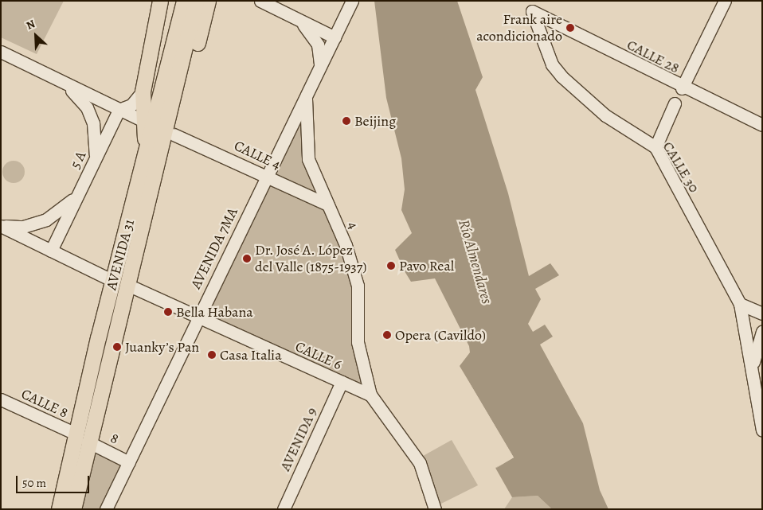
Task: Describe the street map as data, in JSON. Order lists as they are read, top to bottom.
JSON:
{
  "streets": {
    "main road": ["AVENIDA 31"],
    "street": [
      "CALLE 28",
      "CALLE 4",
      "5 A",
      "CALLE 30",
      "4",
      "AVENIDA 7MA",
      "CALLE 6",
      "CALLE 8",
      "8",
      "AVENIDA 9"
    ]
  },
  "crossings": [
    ["CALLE 28", "CALLE 30"],
    ["CALLE 4", "4"],
    ["CALLE 4", "AVENIDA 7MA"],
    ["4", "AVENIDA 7MA"],
    ["4", "CALLE 6"],
    ["AVENIDA 7MA", "CALLE 6"],
    ["AVENIDA 7MA", "8"],
    ["AVENIDA 31", "CALLE 8"],
    ["AVENIDA 31", "8"],
    ["CALLE 6", "AVENIDA 9"],
    ["CALLE 8", "8"]
  ],
  "water": ["Río Almendares"],
  "places": [
    "Frank aire acondicionado",
    "Beijing",
    "Dr. José A. López del Valle (1875-1937)",
    "Pavo Real",
    "Bella Habana",
    "Opera (Cavildo)",
    "Juanky’s Pan",
    "Casa Italia"
  ],
  "scale_bar": "50 m",
  "north": "top left"
}
